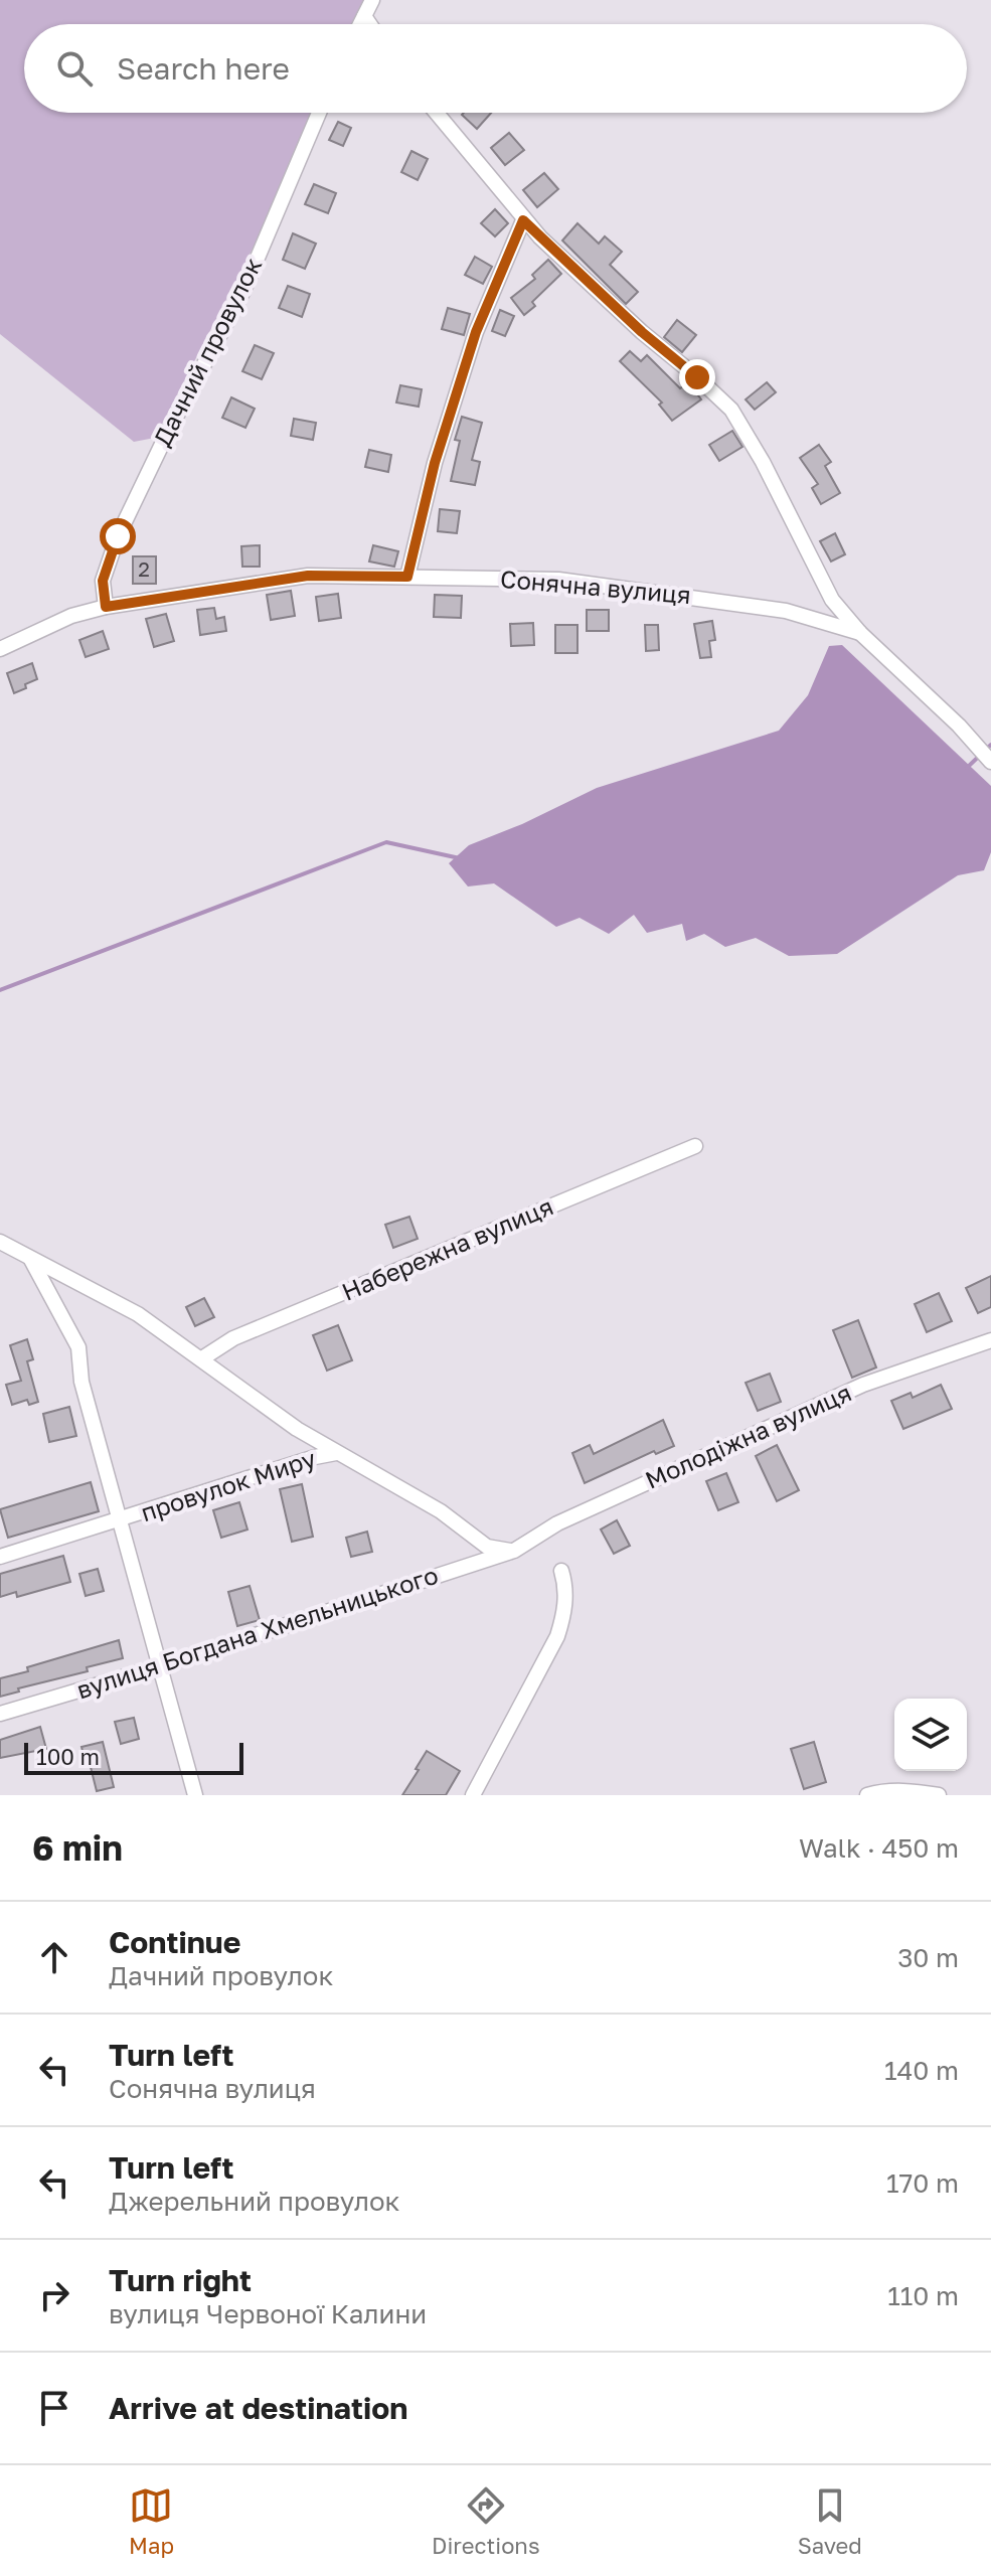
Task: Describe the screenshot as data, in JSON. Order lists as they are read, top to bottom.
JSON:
{
  "streets": {
    "street": [
      "Дачний провулок",
      "Сонячна вулиця",
      "Набережна вулиця",
      "Молодіжна вулиця",
      "провулок Миру",
      "вулиця Богдана Хмельницького"
    ]
  },
  "crossings": [
    ["Дачний провулок", "Сонячна вулиця"],
    ["Молодіжна вулиця", "вулиця Богдана Хмельницького"]
  ],
  "house_numbers": ["2"],
  "scale_bar": "100 m",
  "page": {
    "search": "Search here",
    "scale": "100 m",
    "heading": ["6 min", "Walk · 450 m"],
    "list": [
      ["Continue", "Дачний провулок", "30 m"],
      ["Turn left", "Сонячна вулиця", "140 m"],
      ["Turn left", "Джерельний провулок", "170 m"],
      ["Turn right", "вулиця Червоної Калини", "110 m"],
      "Arrive at destination"
    ],
    "nav": ["Map", "Directions", "Saved"]
  }
}
